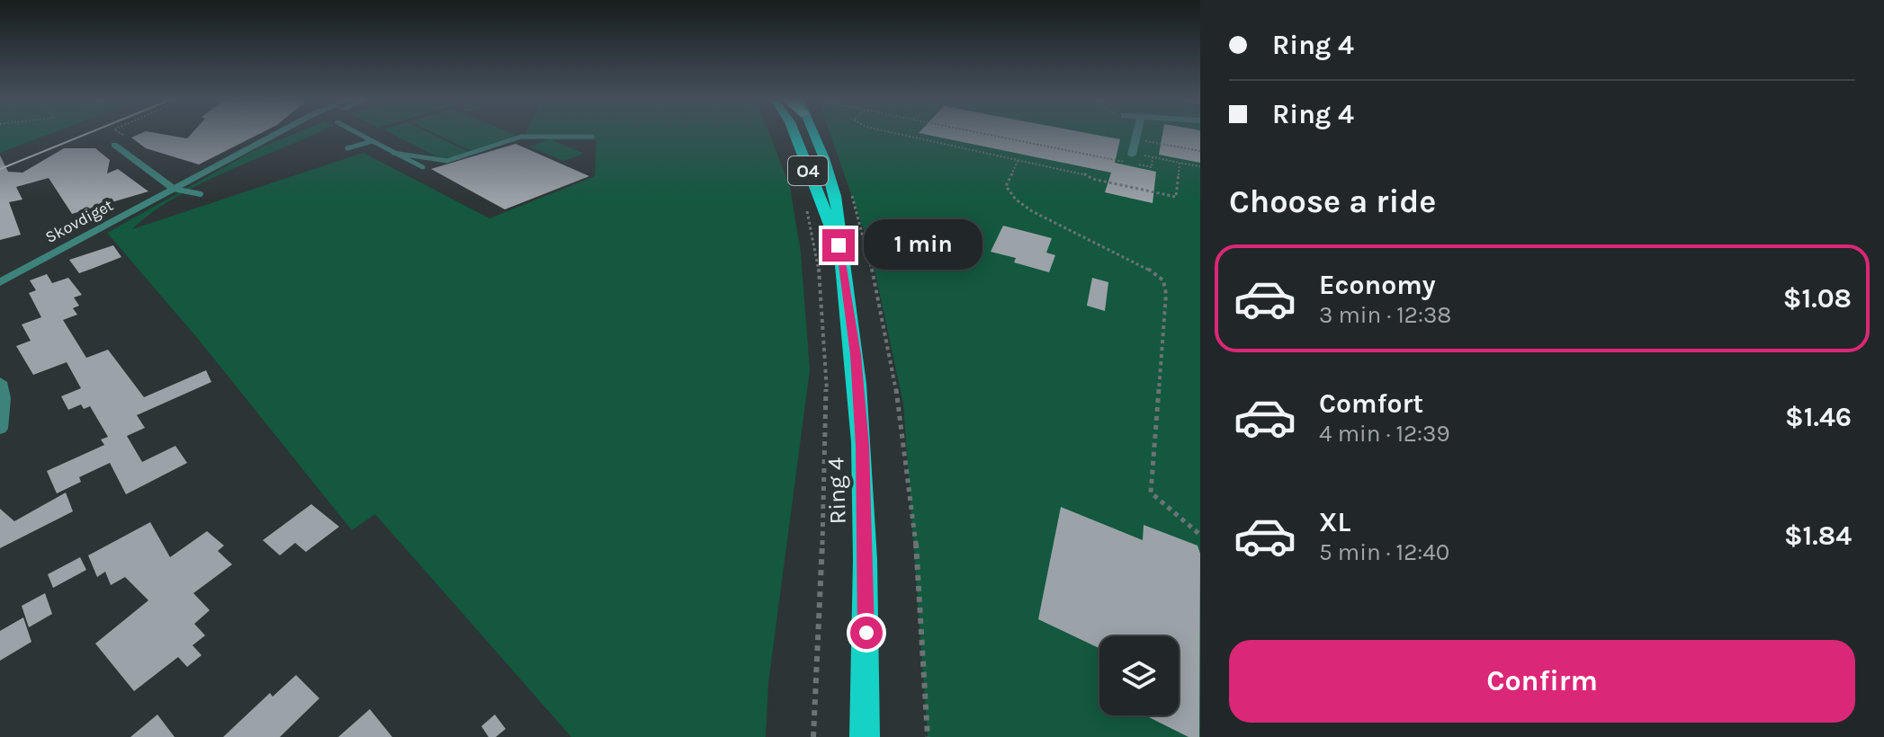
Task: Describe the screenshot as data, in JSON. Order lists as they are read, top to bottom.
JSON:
{
  "streets": {
    "main road": ["O4", "Ring 4"],
    "street": ["Skovdiget"]
  },
  "page": {
    "banner": ["Ring 4", "Ring 4"],
    "heading": "Choose a ride",
    "bubble": "1 min",
    "list": [
      {
        "name": "Economy",
        "note": "3 min · 12:38",
        "value": "$1.08"
      },
      {
        "name": "Comfort",
        "note": "4 min · 12:39",
        "value": "$1.46"
      },
      {
        "name": "XL",
        "note": "5 min · 12:40",
        "value": "$1.84"
      }
    ],
    "buttons": "Confirm"
  }
}
